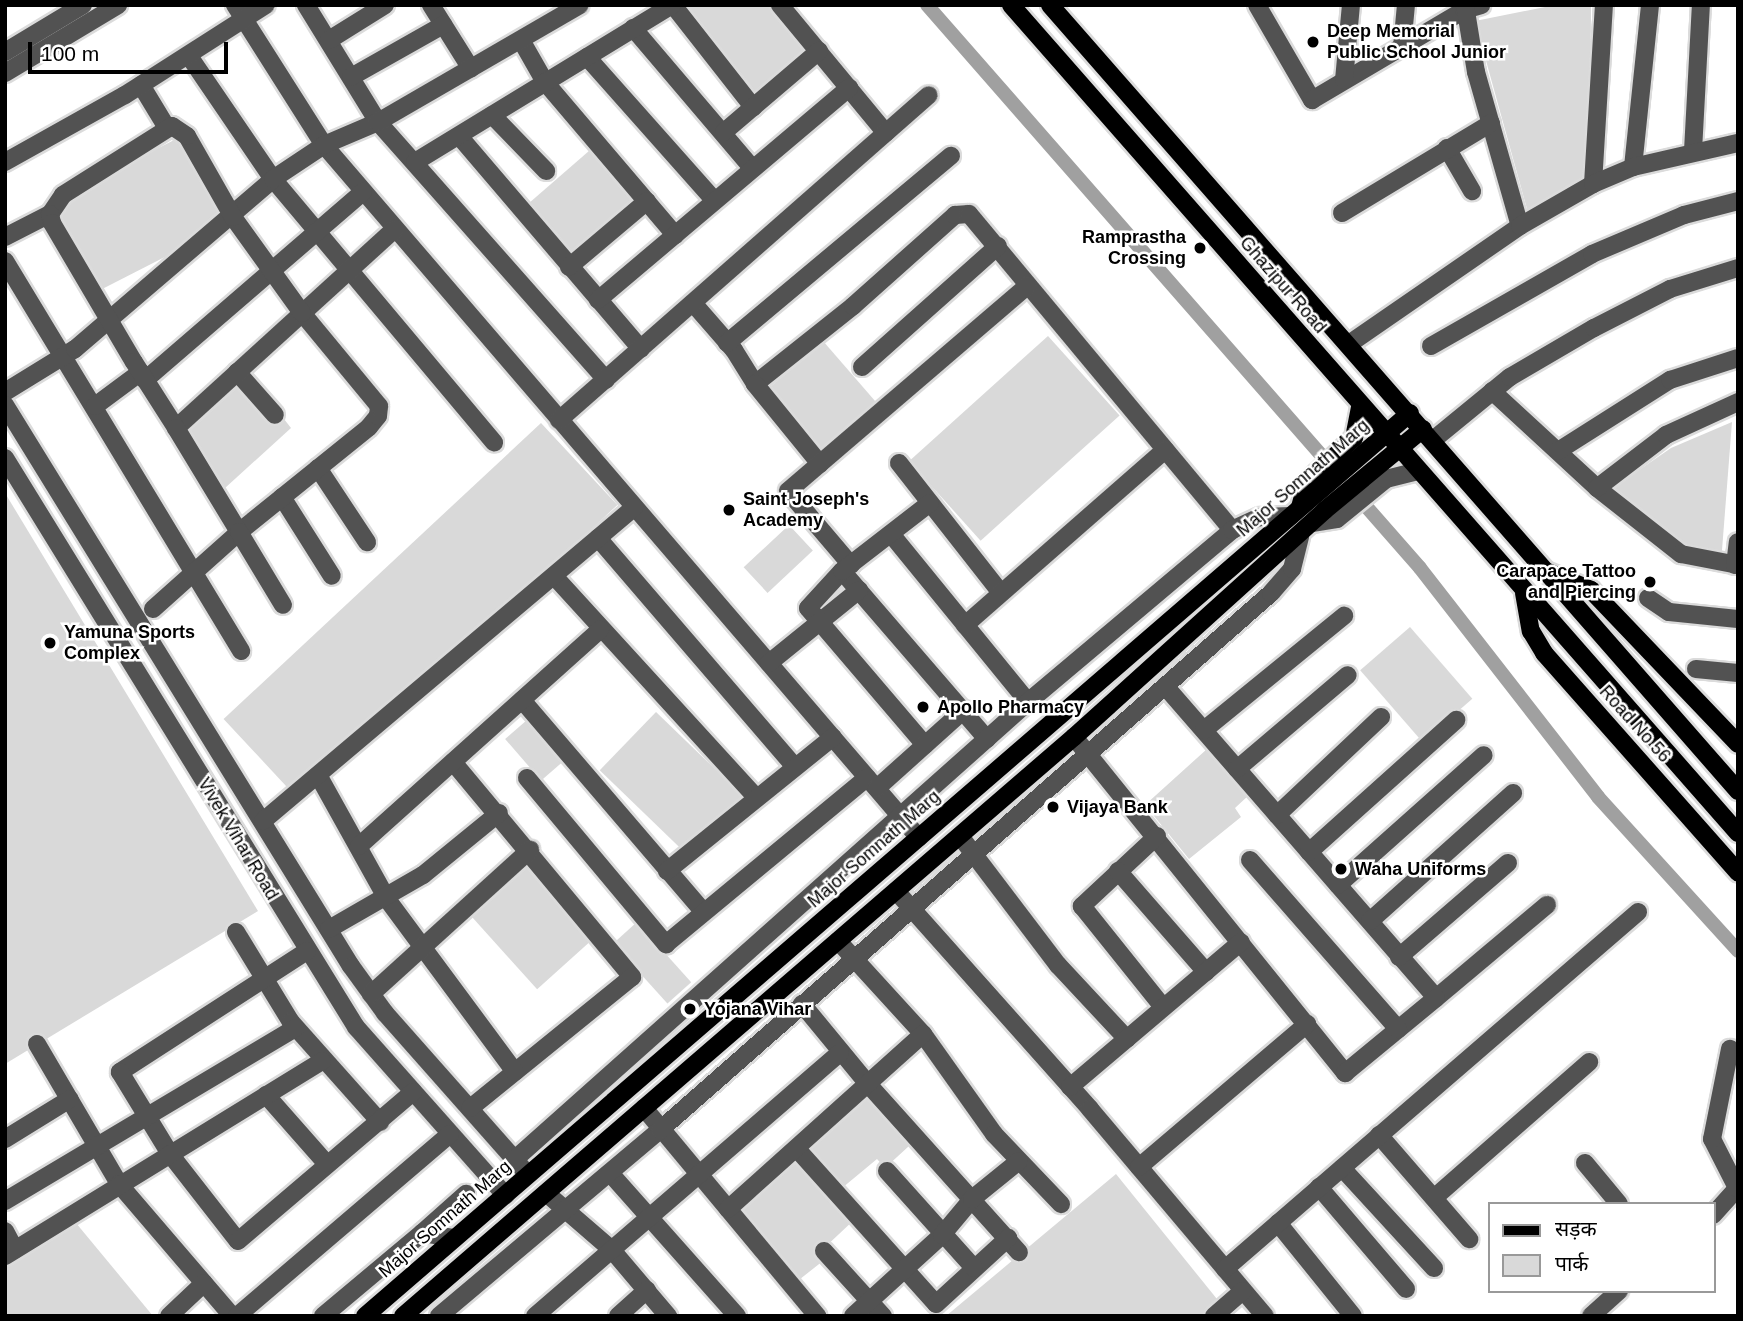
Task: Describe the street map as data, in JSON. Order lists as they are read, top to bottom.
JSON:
{
  "streets": {
    "main road": ["Ghazipur Road", "Major Somnath Marg", "Road No 56"],
    "street": ["Vivek Vihar Road"]
  },
  "crossings": [
    ["Ghazipur Road", "Major Somnath Marg"],
    ["Ghazipur Road", "Road No 56"],
    ["Major Somnath Marg", "Vivek Vihar Road"]
  ],
  "places": [
    "Deep Memorial Public School Junior",
    "Ramprastha Crossing",
    "Saint Joseph's Academy",
    "Carapace Tattoo and Piercing",
    "Yamuna Sports Complex",
    "Apollo Pharmacy",
    "Vijaya Bank",
    "Waha Uniforms",
    "Yojana Vihar"
  ],
  "legend": ["सड़क", "पार्क"],
  "scale_bar": "100 m"
}
